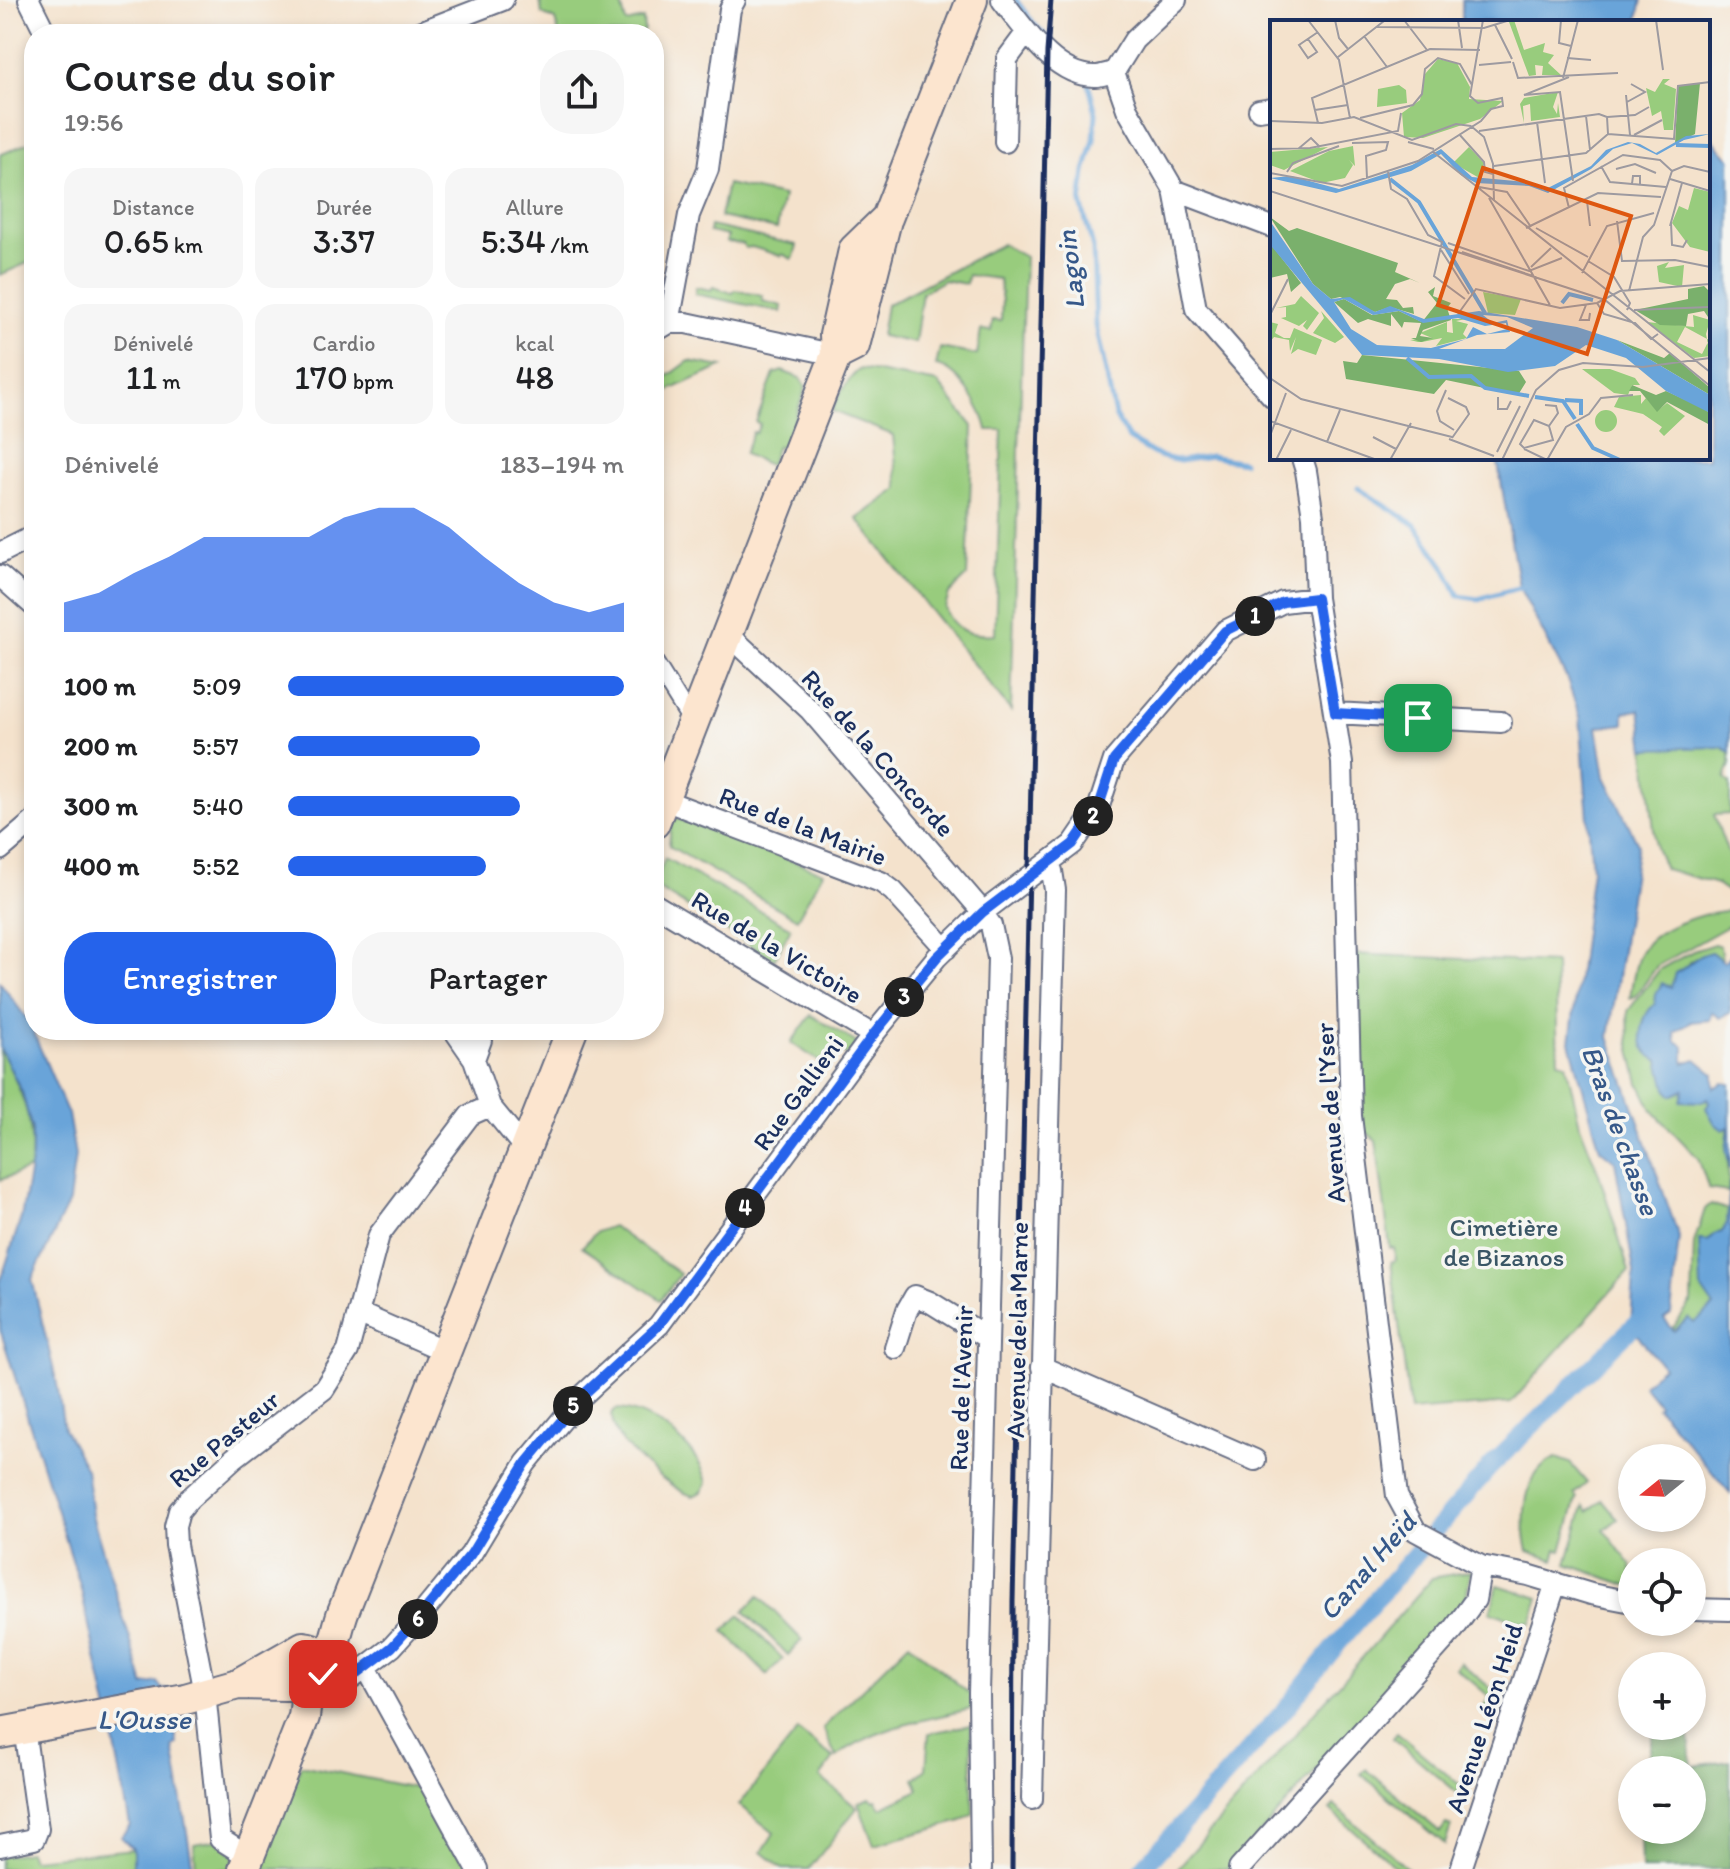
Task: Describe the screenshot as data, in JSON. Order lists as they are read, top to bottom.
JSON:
{
  "streets": {
    "street": [
      "Rue de la Concorde",
      "Rue de la Mairie",
      "Rue de la Victoire",
      "Rue Gallieni",
      "Avenue de l'Yser",
      "Avenue de la Marne",
      "Rue de l'Avenir",
      "Rue Pasteur",
      "Avenue Léon Heid"
    ]
  },
  "crossings": [
    ["Rue de la Concorde", "Rue Gallieni"],
    ["Rue de la Concorde", "Rue de l'Avenir"],
    ["Rue de la Mairie", "Rue Gallieni"],
    ["Rue de la Victoire", "Rue Gallieni"],
    ["Rue Gallieni", "Avenue de l'Yser"],
    ["Rue Gallieni", "Avenue de la Marne"],
    ["Rue Gallieni", "Rue de l'Avenir"],
    ["Avenue de l'Yser", "Avenue Léon Heid"]
  ],
  "water": [
    "Lagoin",
    "Bras de chasse",
    "Canal Heïd",
    "L'Ousse"
  ],
  "parks": ["Cimetière de Bizanos"],
  "north": "left",
  "page": {
    "heading": ["Course du soir", "19:56"],
    "stats": [
      ["Distance", "0.65 km"],
      ["Durée", "3:37"],
      ["Allure", "5:34 /km"],
      ["Dénivelé", "11 m"],
      ["Cardio", "170 bpm"],
      ["kcal", "48"]
    ],
    "chart": ["Dénivelé", "183–194 m"],
    "pins": [
      "1",
      "2",
      "3",
      "4",
      "5",
      "6"
    ],
    "list": [
      {
        "name": "100 m",
        "note": "5:09"
      },
      {
        "name": "200 m",
        "note": "5:57"
      },
      {
        "name": "300 m",
        "note": "5:40"
      },
      {
        "name": "400 m",
        "note": "5:52"
      }
    ],
    "buttons": ["Enregistrer", "Partager"],
    "map_buttons": ["+", "−"]
  }
}
